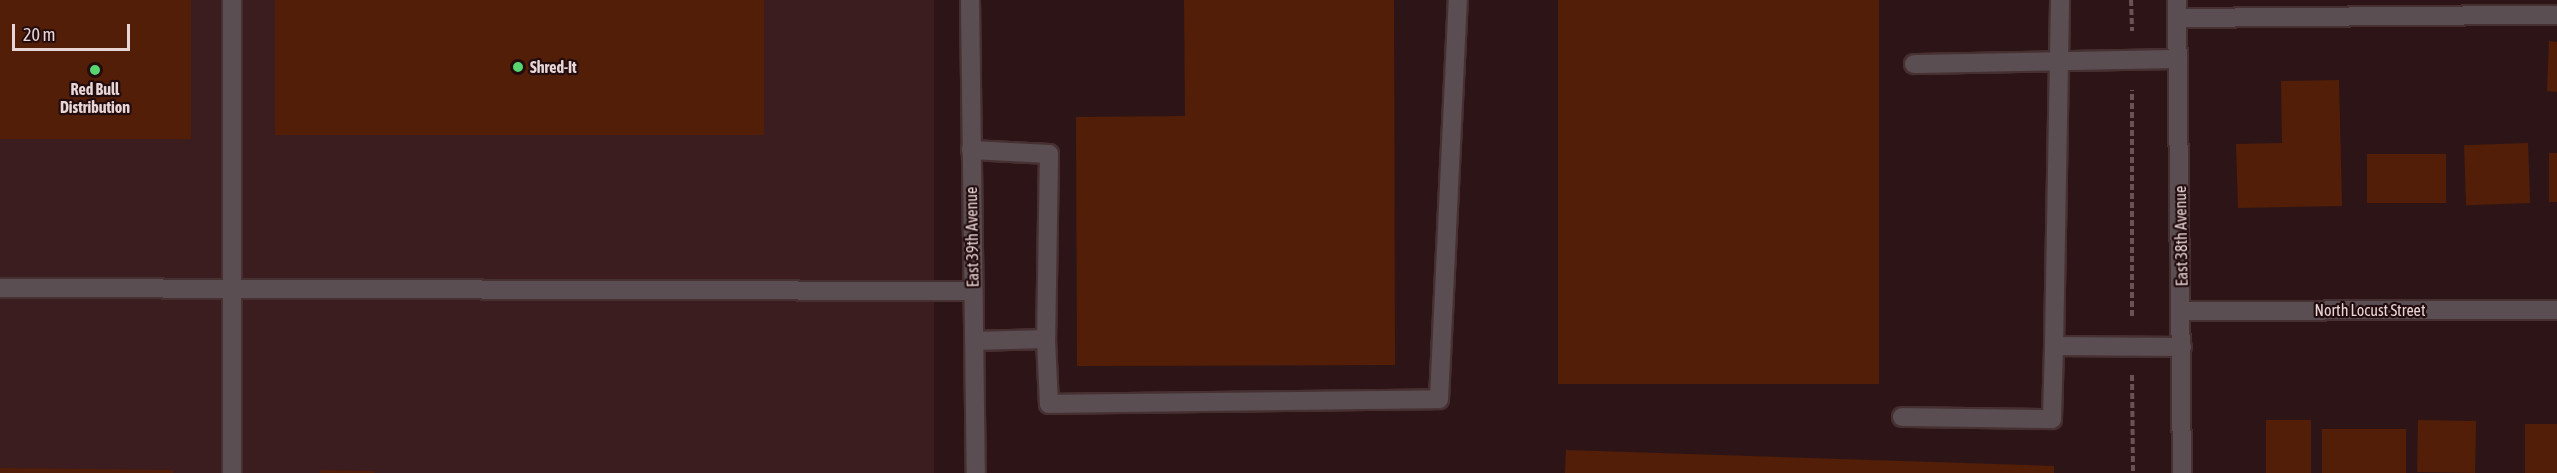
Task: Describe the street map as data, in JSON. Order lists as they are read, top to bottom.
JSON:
{
  "streets": {
    "street": ["East 38th Avenue", "East 39th Avenue", "North Locust Street"]
  },
  "crossings": [
    ["East 38th Avenue", "North Locust Street"]
  ],
  "places": ["Shred-It", "Red Bull Distribution"],
  "scale_bar": "20 m"
}
